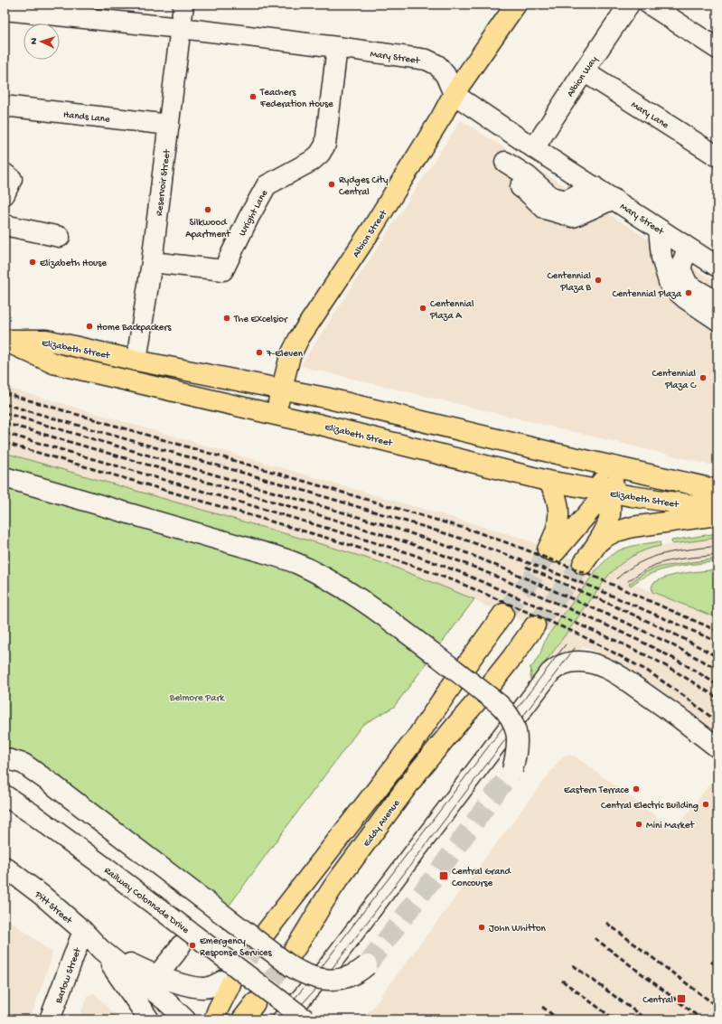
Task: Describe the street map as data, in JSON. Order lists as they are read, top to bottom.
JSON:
{
  "streets": {
    "main road": ["Albion Street", "Elizabeth Street", "Eddy Avenue"],
    "street": [
      "Mary Street",
      "Albion Way",
      "Mary Lane",
      "Hands Lane",
      "Reservoir Street",
      "Wright Lane",
      "Railway Colonnade Drive",
      "Pitt Street",
      "Barlow Street"
    ]
  },
  "crossings": [
    ["Mary Street", "Albion Way"],
    ["Mary Street", "Reservoir Street"],
    ["Mary Street", "Wright Lane"],
    ["Mary Street", "Albion Street"],
    ["Albion Way", "Mary Lane"],
    ["Hands Lane", "Reservoir Street"],
    ["Reservoir Street", "Wright Lane"],
    ["Reservoir Street", "Elizabeth Street"],
    ["Albion Street", "Elizabeth Street"],
    ["Pitt Street", "Barlow Street"]
  ],
  "parks": ["Belmore Park"],
  "places": {
    "other": [
      "Teachers Federation House",
      "Rydges City Central",
      "Silkwood Apartment",
      "Elizabeth House",
      "Centennial Plaza B",
      "Centennial Plaza",
      "Centennial Plaza A",
      "The Excelsior",
      "Home Backpackers",
      "7-Eleven",
      "Centennial Plaza C",
      "Eastern Terrace",
      "Central Electric Building",
      "Mini Market",
      "John Whitton",
      "Emergency Response Services"
    ],
    "transit": ["Central Grand Concourse", "Central"]
  },
  "north": "left"
}
